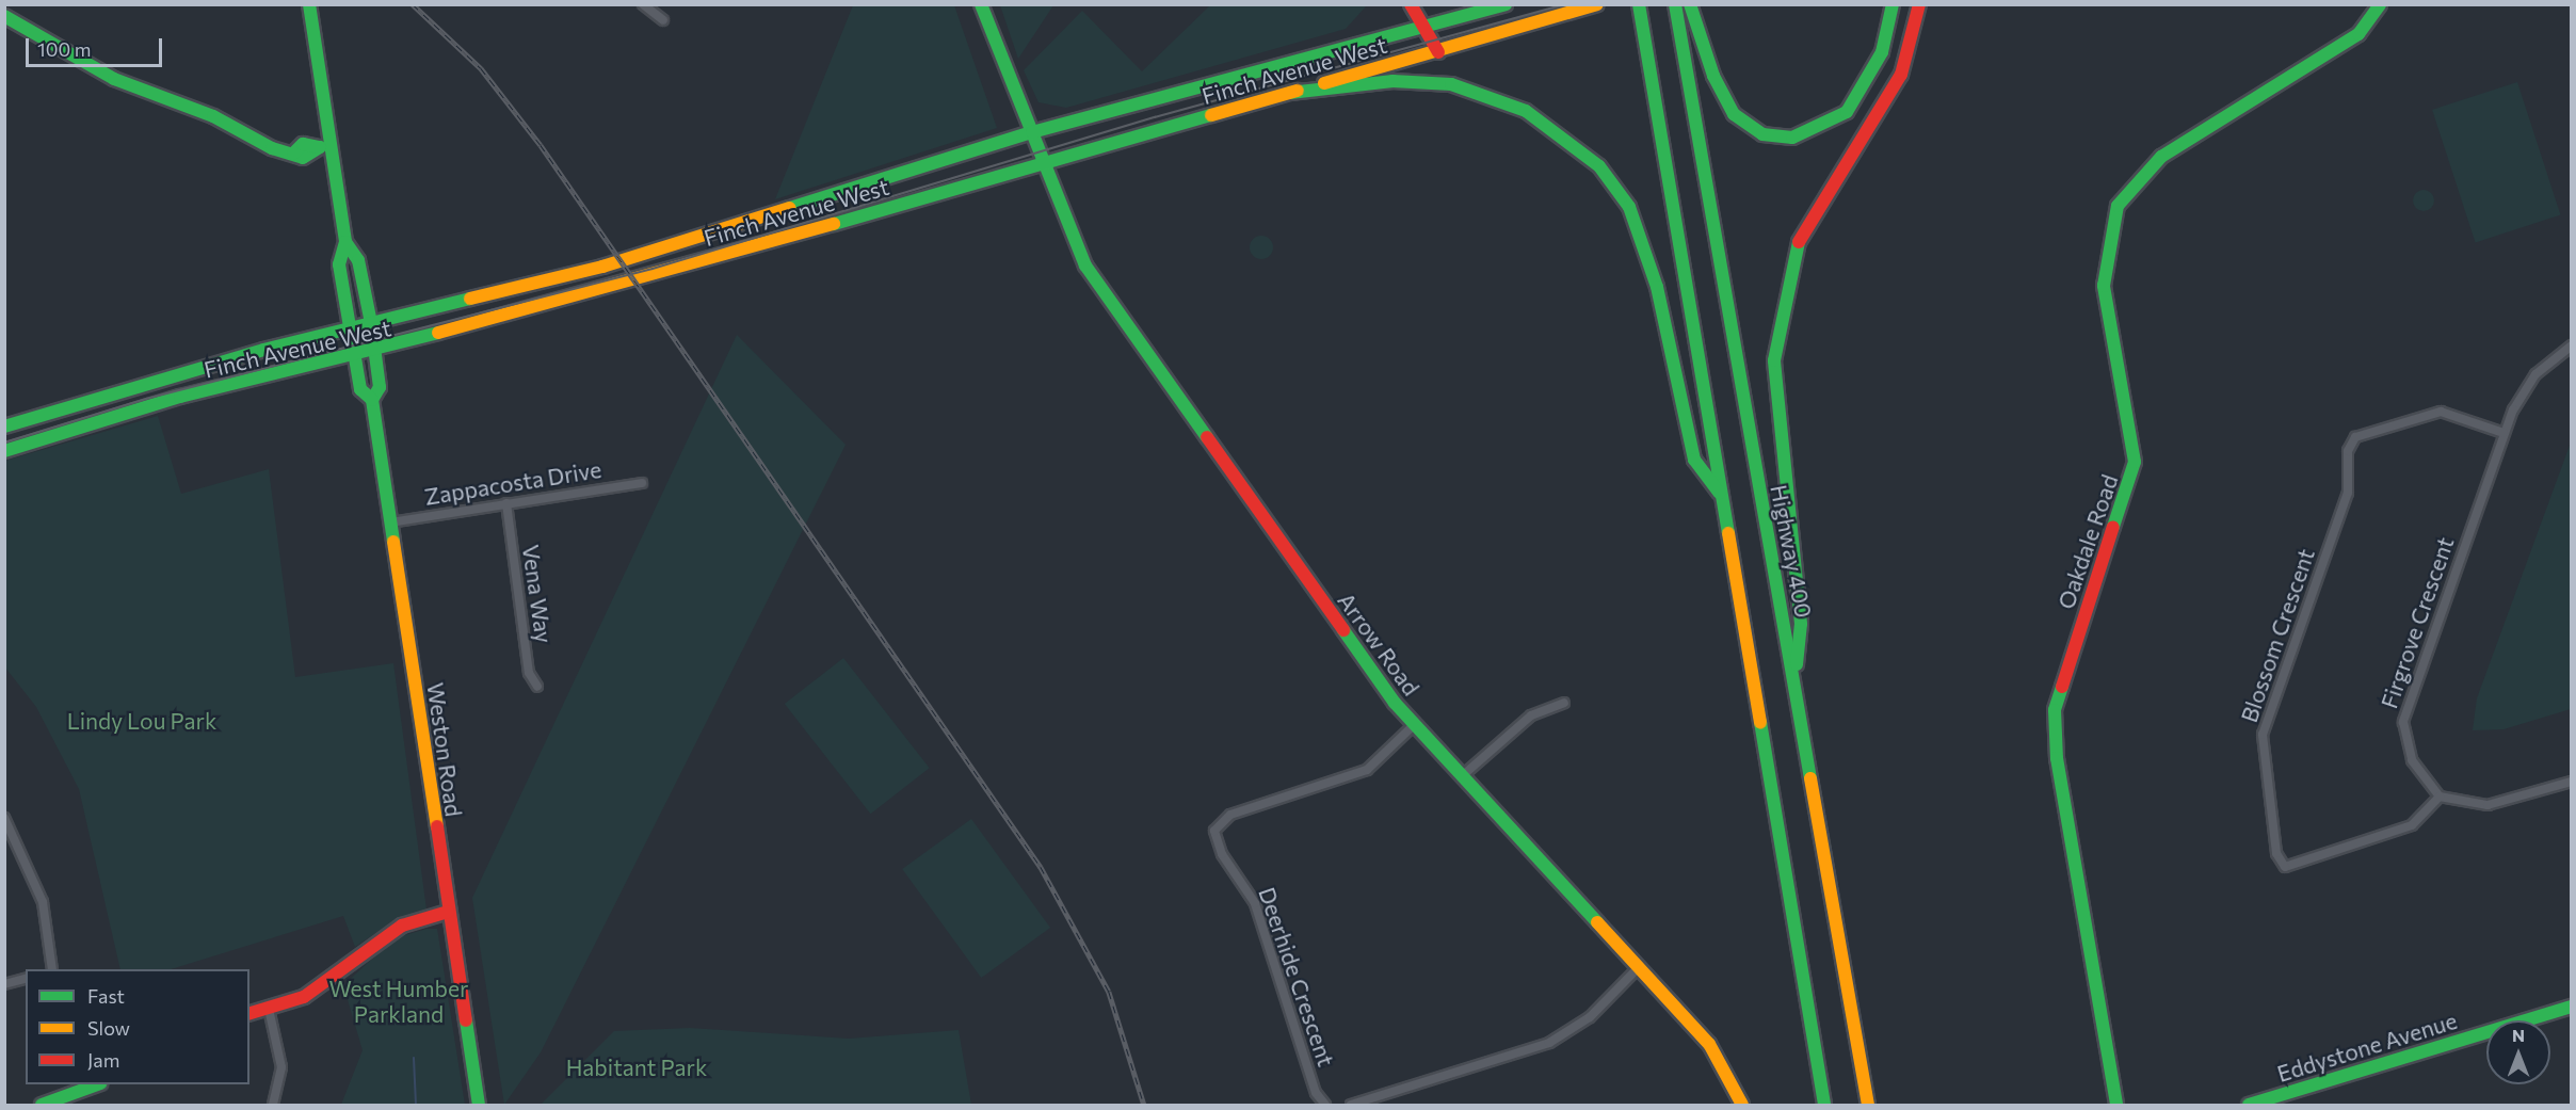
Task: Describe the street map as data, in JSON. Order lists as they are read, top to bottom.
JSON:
{
  "streets": {
    "main road": [
      "Finch Avenue West",
      "Oakdale Road",
      "Highway 400",
      "Arrow Road",
      "Weston Road",
      "Eddystone Avenue"
    ],
    "street": [
      "Zappacosta Drive",
      "Vena Way",
      "Firgrove Crescent",
      "Blossom Crescent",
      "Deerhide Crescent"
    ]
  },
  "crossings": [
    ["Finch Avenue West", "Arrow Road"],
    ["Finch Avenue West", "Weston Road"],
    ["Zappacosta Drive", "Vena Way"],
    ["Zappacosta Drive", "Weston Road"],
    ["Firgrove Crescent", "Blossom Crescent"],
    ["Arrow Road", "Deerhide Crescent"]
  ],
  "parks": ["Lindy Lou Park", "West Humber Parkland", "Habitant Park"],
  "legend": ["Fast", "Slow", "Jam"],
  "scale_bar": "100 m",
  "north": "top"
}
